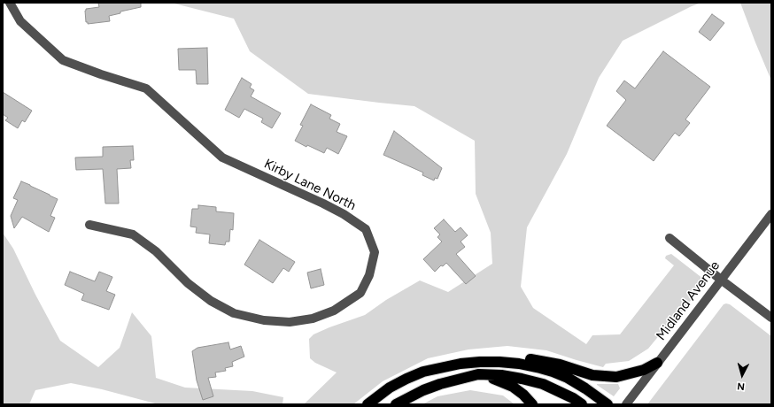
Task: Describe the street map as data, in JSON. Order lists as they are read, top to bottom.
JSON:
{
  "streets": {
    "street": ["Kirby Lane North", "Midland Avenue"]
  },
  "north": "bottom"
}
